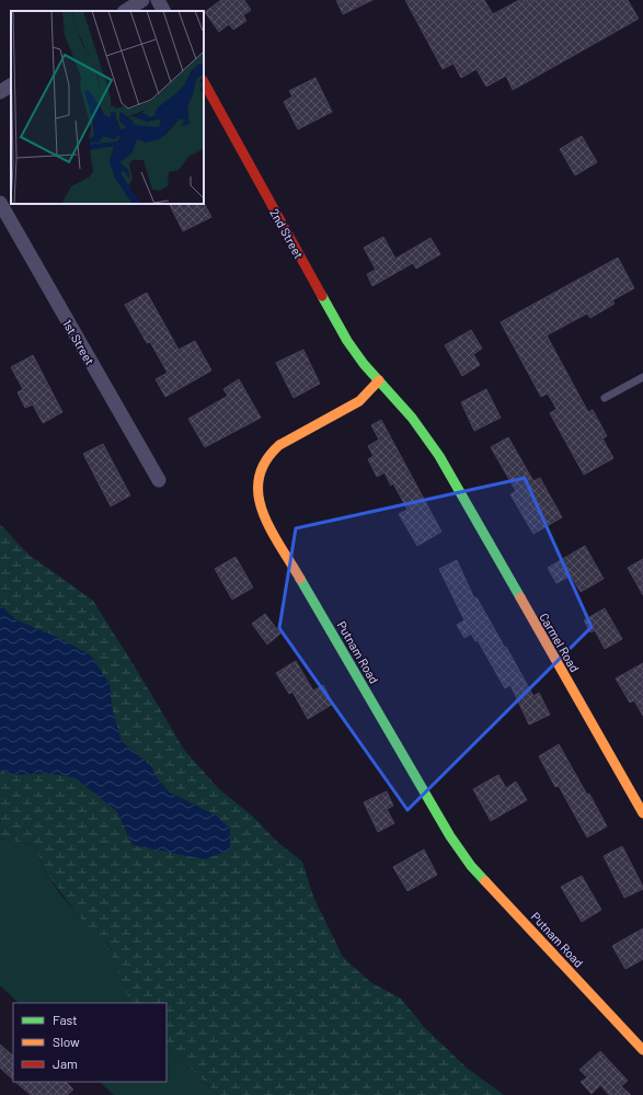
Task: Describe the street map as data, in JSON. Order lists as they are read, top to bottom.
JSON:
{
  "streets": {
    "street": [
      "2nd Street",
      "1st Street",
      "Carmel Road",
      "Putnam Road"
    ]
  },
  "crossings": [
    ["2nd Street", "Carmel Road"],
    ["2nd Street", "Putnam Road"],
    ["Carmel Road", "Putnam Road"]
  ],
  "legend": ["Fast", "Slow", "Jam"]
}
